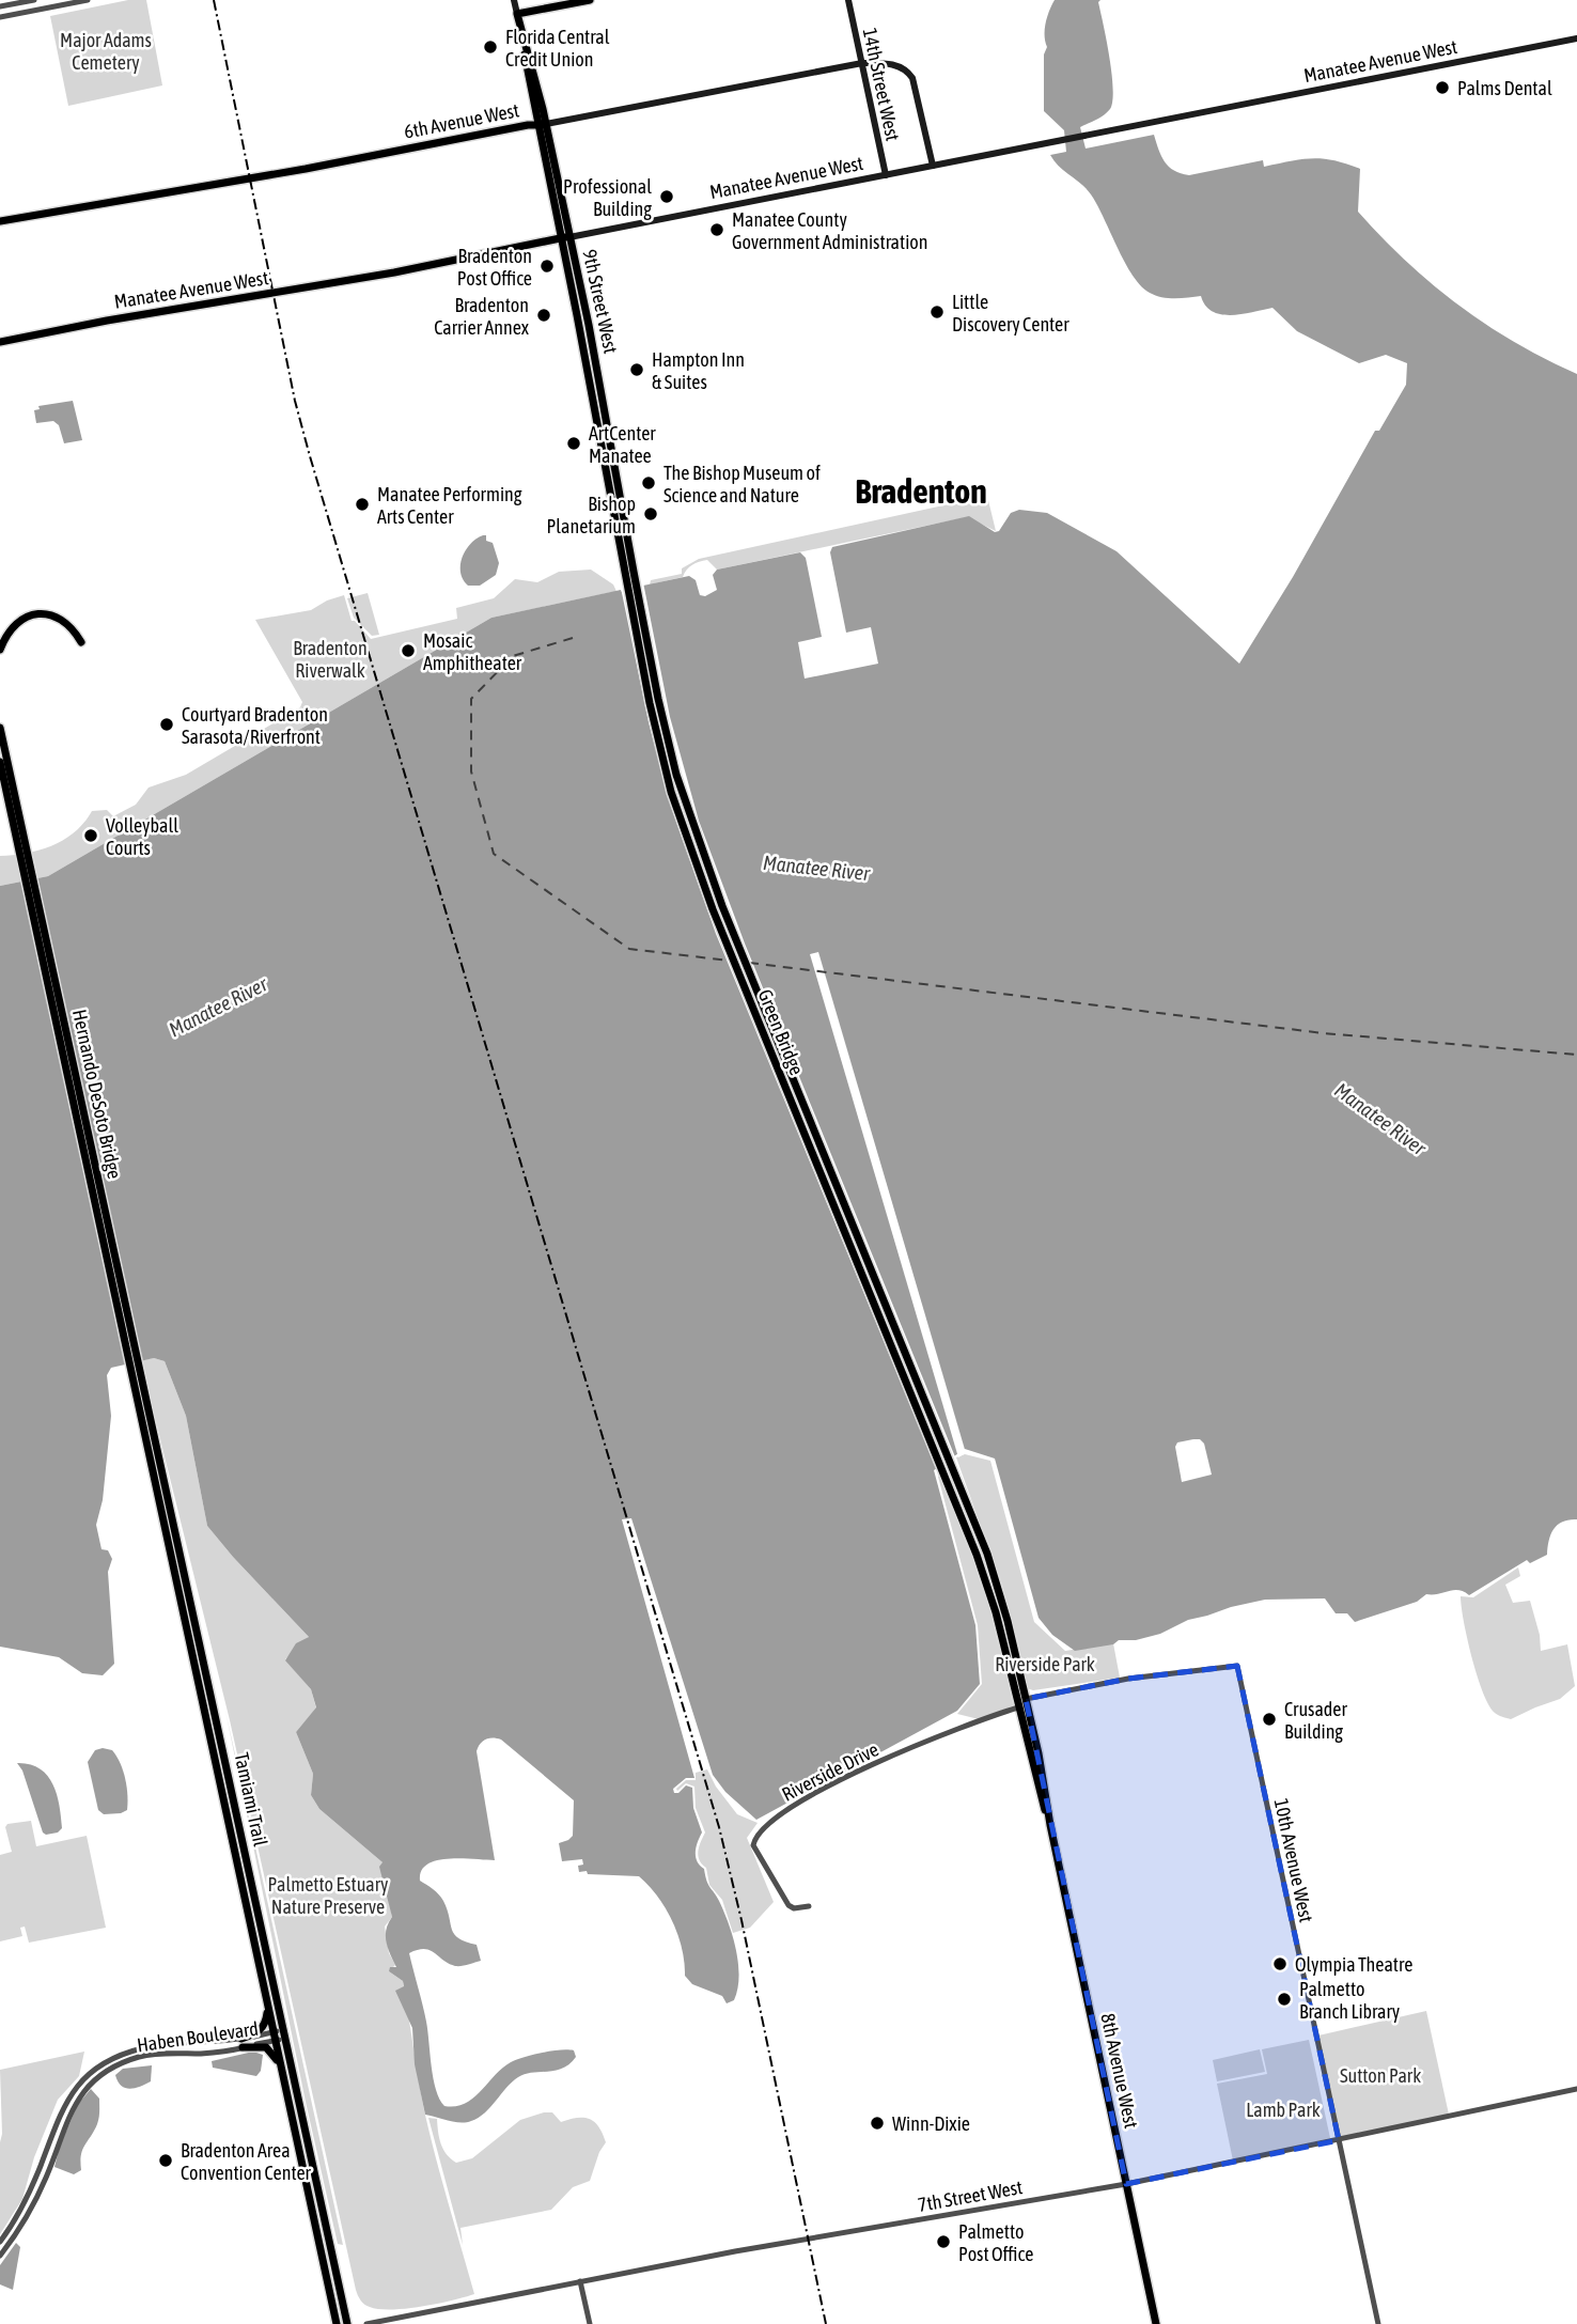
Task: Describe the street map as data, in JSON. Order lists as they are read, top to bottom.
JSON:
{
  "streets": {
    "main road": [
      "Manatee Avenue West",
      "14th Street West",
      "6th Avenue West",
      "9th Street West",
      "Green Bridge",
      "Hernando DeSoto Bridge",
      "Tamiami Trail",
      "8th Avenue West"
    ],
    "street": [
      "Riverside Drive",
      "10th Avenue West",
      "Haben Boulevard",
      "7th Street West"
    ]
  },
  "crossings": [
    ["Manatee Avenue West", "14th Street West"],
    ["Manatee Avenue West", "6th Avenue West"],
    ["Manatee Avenue West", "9th Street West"],
    ["14th Street West", "6th Avenue West"],
    ["6th Avenue West", "9th Street West"],
    ["9th Street West", "Green Bridge"],
    ["Green Bridge", "8th Avenue West"],
    ["Hernando DeSoto Bridge", "Tamiami Trail"],
    ["Riverside Drive", "8th Avenue West"],
    ["Tamiami Trail", "Haben Boulevard"],
    ["10th Avenue West", "8th Avenue West"],
    ["10th Avenue West", "7th Street West"],
    ["8th Avenue West", "7th Street West"]
  ],
  "districts": ["Bradenton"],
  "water": ["Manatee River"],
  "parks": [
    "Major Adams Cemetery",
    "Bradenton Riverwalk",
    "Riverside Park",
    "Palmetto Estuary Nature Preserve",
    "Sutton Park",
    "Lamb Park"
  ],
  "places": [
    "Florida Central Credit Union",
    "Palms Dental",
    "Professional Building",
    "Manatee County Government Administration",
    "Bradenton Post Office",
    "Little Discovery Center",
    "Bradenton Carrier Annex",
    "Hampton Inn & Suites",
    "ArtCenter Manatee",
    "The Bishop Museum of Science and Nature",
    "Manatee Performing Arts Center",
    "Bishop Planetarium",
    "Mosaic Amphitheater",
    "Courtyard Bradenton Sarasota/Riverfront",
    "Volleyball Courts",
    "Crusader Building",
    "Olympia Theatre",
    "Palmetto Branch Library",
    "Winn-Dixie",
    "Bradenton Area Convention Center",
    "Palmetto Post Office"
  ]
}
